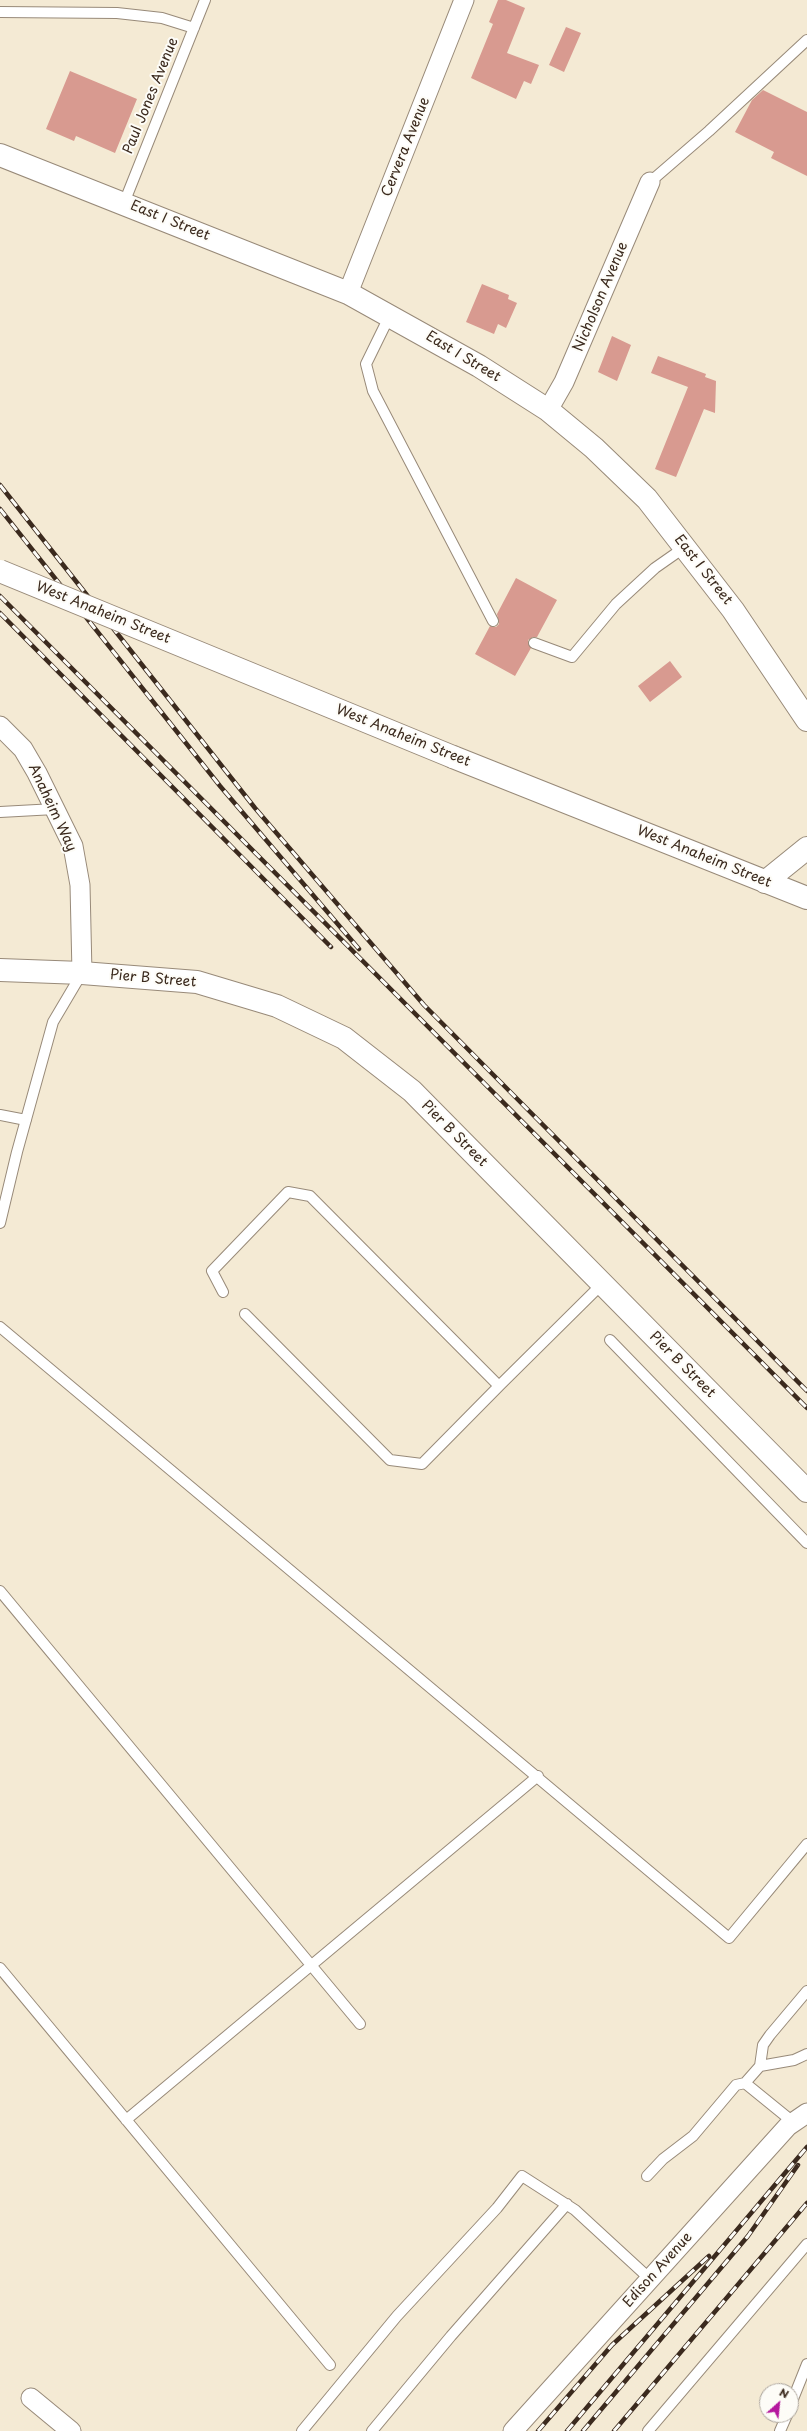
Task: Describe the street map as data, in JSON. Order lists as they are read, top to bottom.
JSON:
{
  "streets": {
    "main road": ["East I Street", "West Anaheim Street", "Pier B Street"],
    "street": [
      "Cervera Avenue",
      "Nicholson Avenue",
      "Anaheim Way",
      "Edison Avenue"
    ],
    "lane": ["Paul Jones Avenue"]
  },
  "crossings": [
    ["Paul Jones Avenue", "East I Street"],
    ["Cervera Avenue", "East I Street"],
    ["East I Street", "Nicholson Avenue"],
    ["Anaheim Way", "Pier B Street"]
  ],
  "north": "top right"
}
